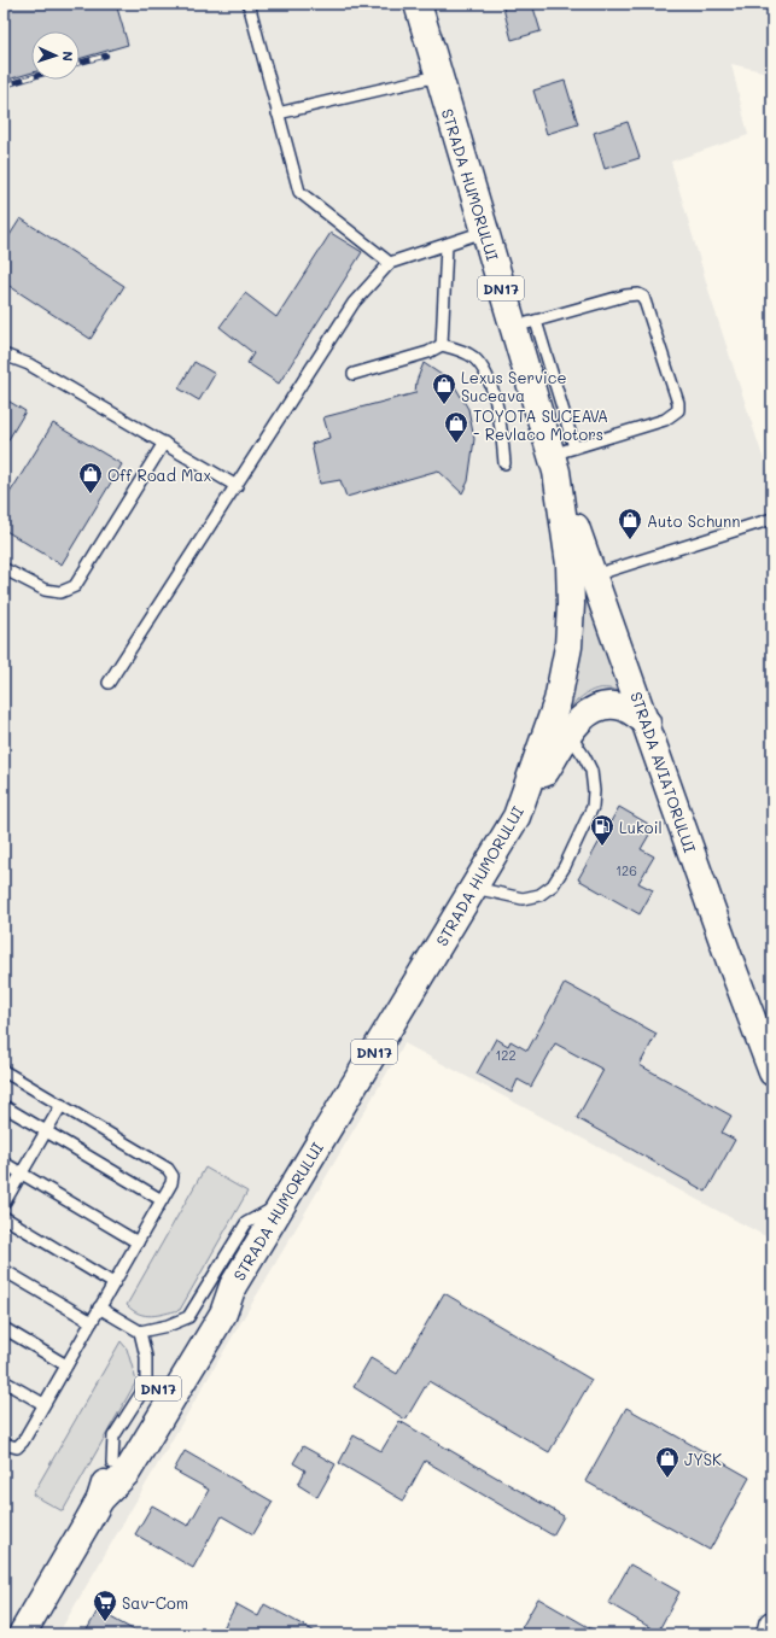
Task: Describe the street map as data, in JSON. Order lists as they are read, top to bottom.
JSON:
{
  "streets": {
    "main road": ["STRADA HUMORULUI", "DN17", "STRADA AVIATORULUI"]
  },
  "crossings": [
    ["STRADA HUMORULUI", "STRADA AVIATORULUI"]
  ],
  "places": {
    "shop": [
      "Lexus Service Suceava",
      "TOYOTA SUCEAVA - Revlaco Motors",
      "Off Road Max",
      "Auto Schunn",
      "JYSK"
    ],
    "fuel station": ["Lukoil"],
    "supermarket": ["Sav-Com"]
  },
  "house_numbers": ["126", "122"],
  "north": "right"
}
